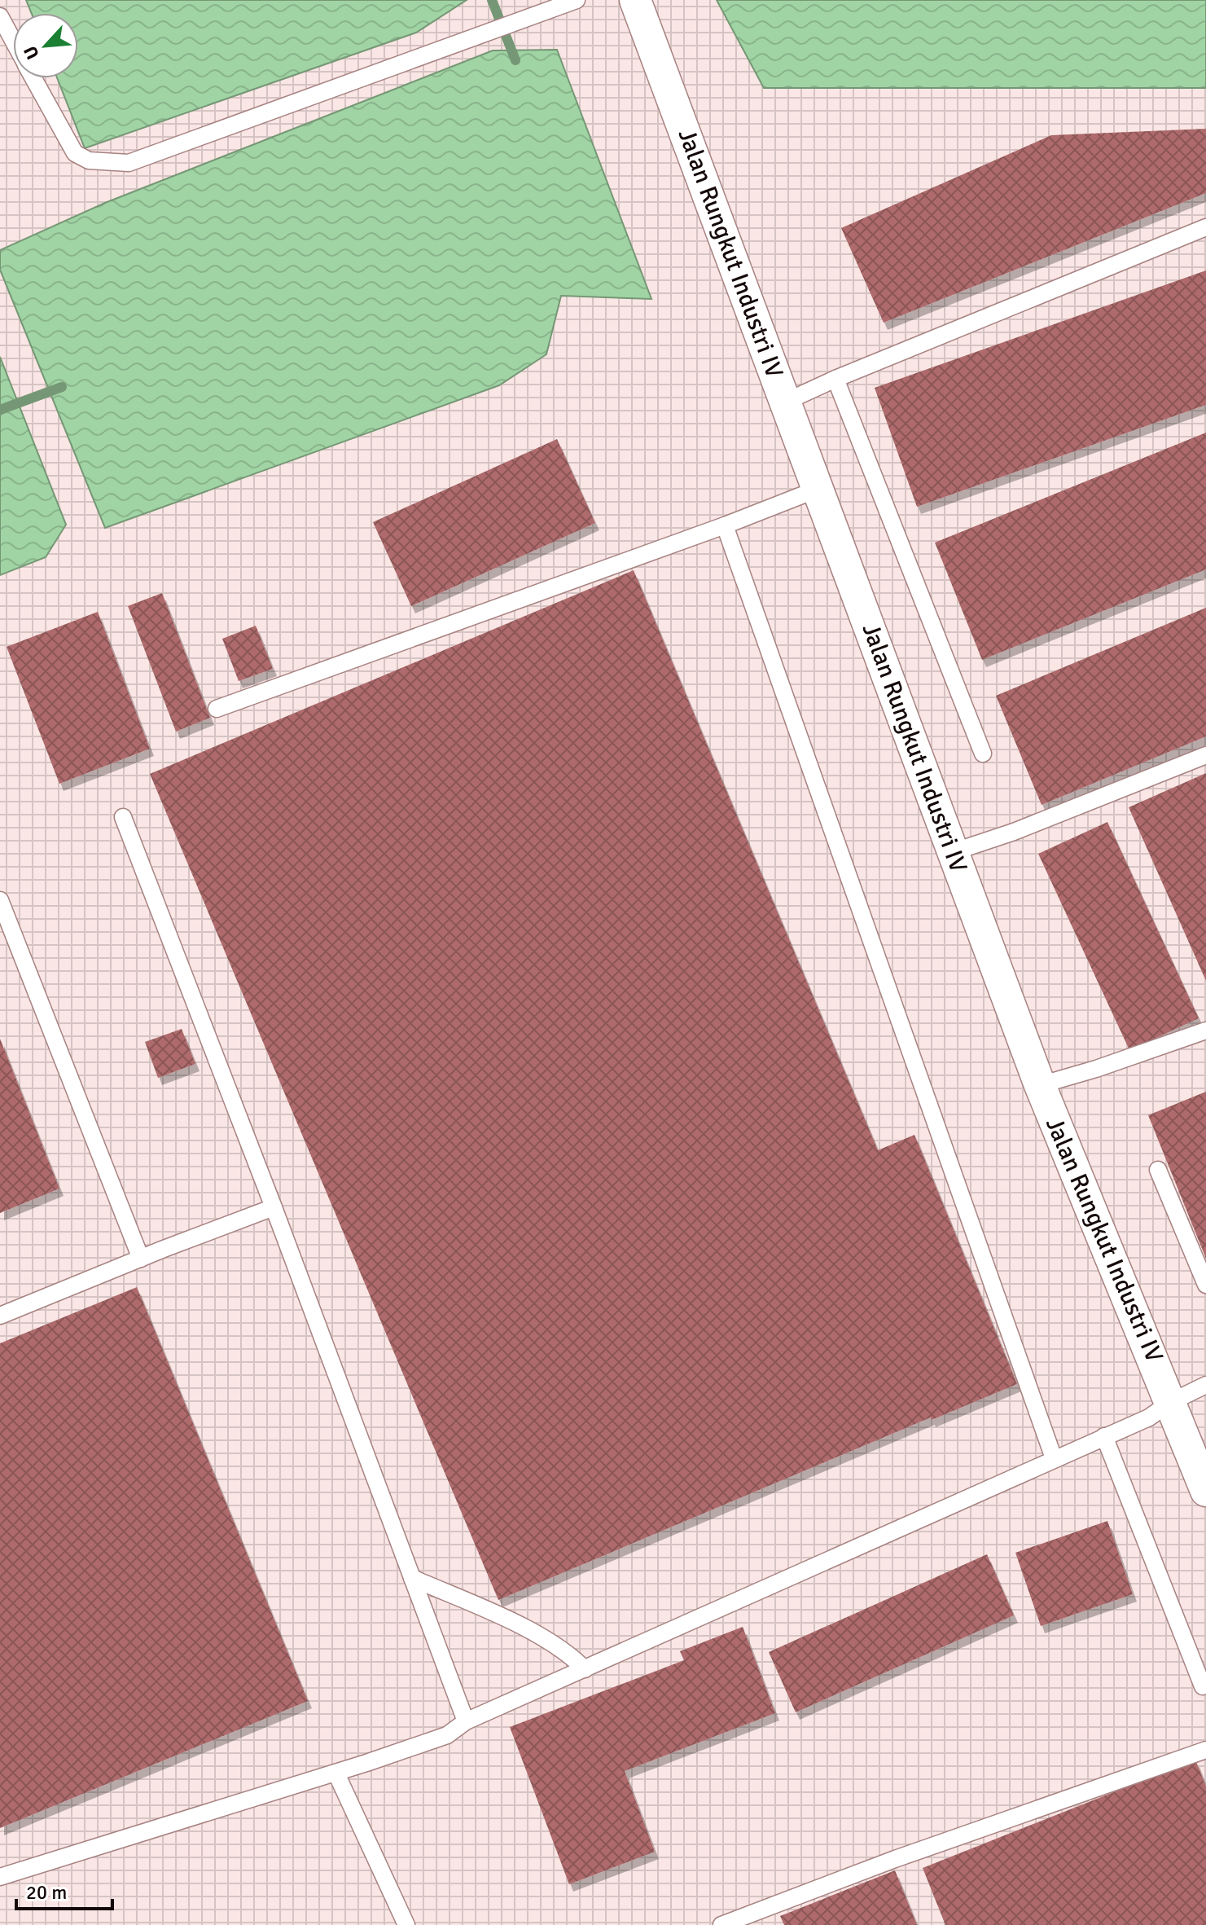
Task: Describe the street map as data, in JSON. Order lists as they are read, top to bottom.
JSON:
{
  "streets": {
    "street": ["Jalan Rungkut Industri IV"]
  },
  "scale_bar": "20 m",
  "north": "bottom left"
}
